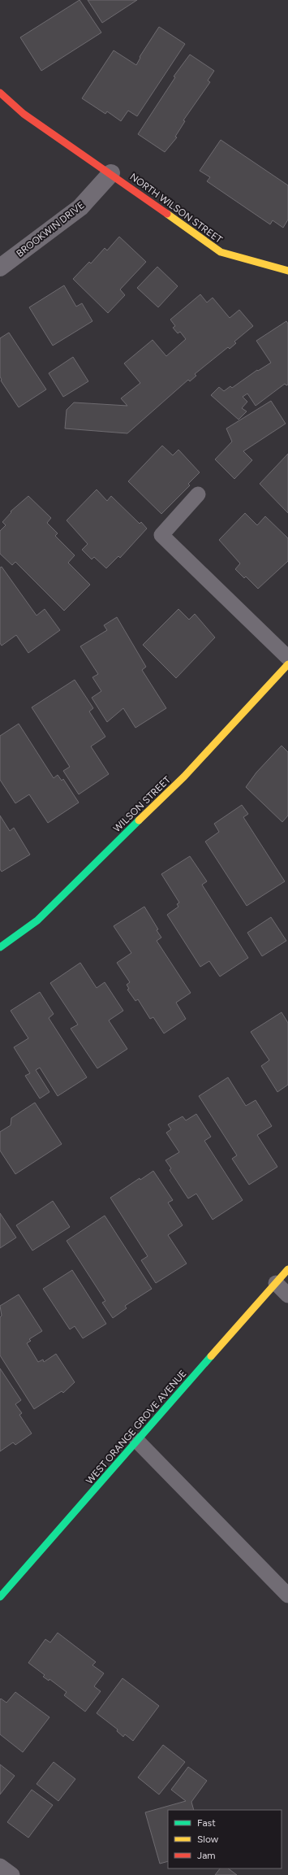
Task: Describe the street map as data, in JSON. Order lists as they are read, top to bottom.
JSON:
{
  "streets": {
    "street": [
      "NORTH WILSON STREET",
      "BROOKWIN DRIVE",
      "WILSON STREET",
      "WEST ORANGE GROVE AVENUE"
    ]
  },
  "crossings": [
    ["NORTH WILSON STREET", "BROOKWIN DRIVE"]
  ],
  "legend": ["Fast", "Slow", "Jam"]
}
